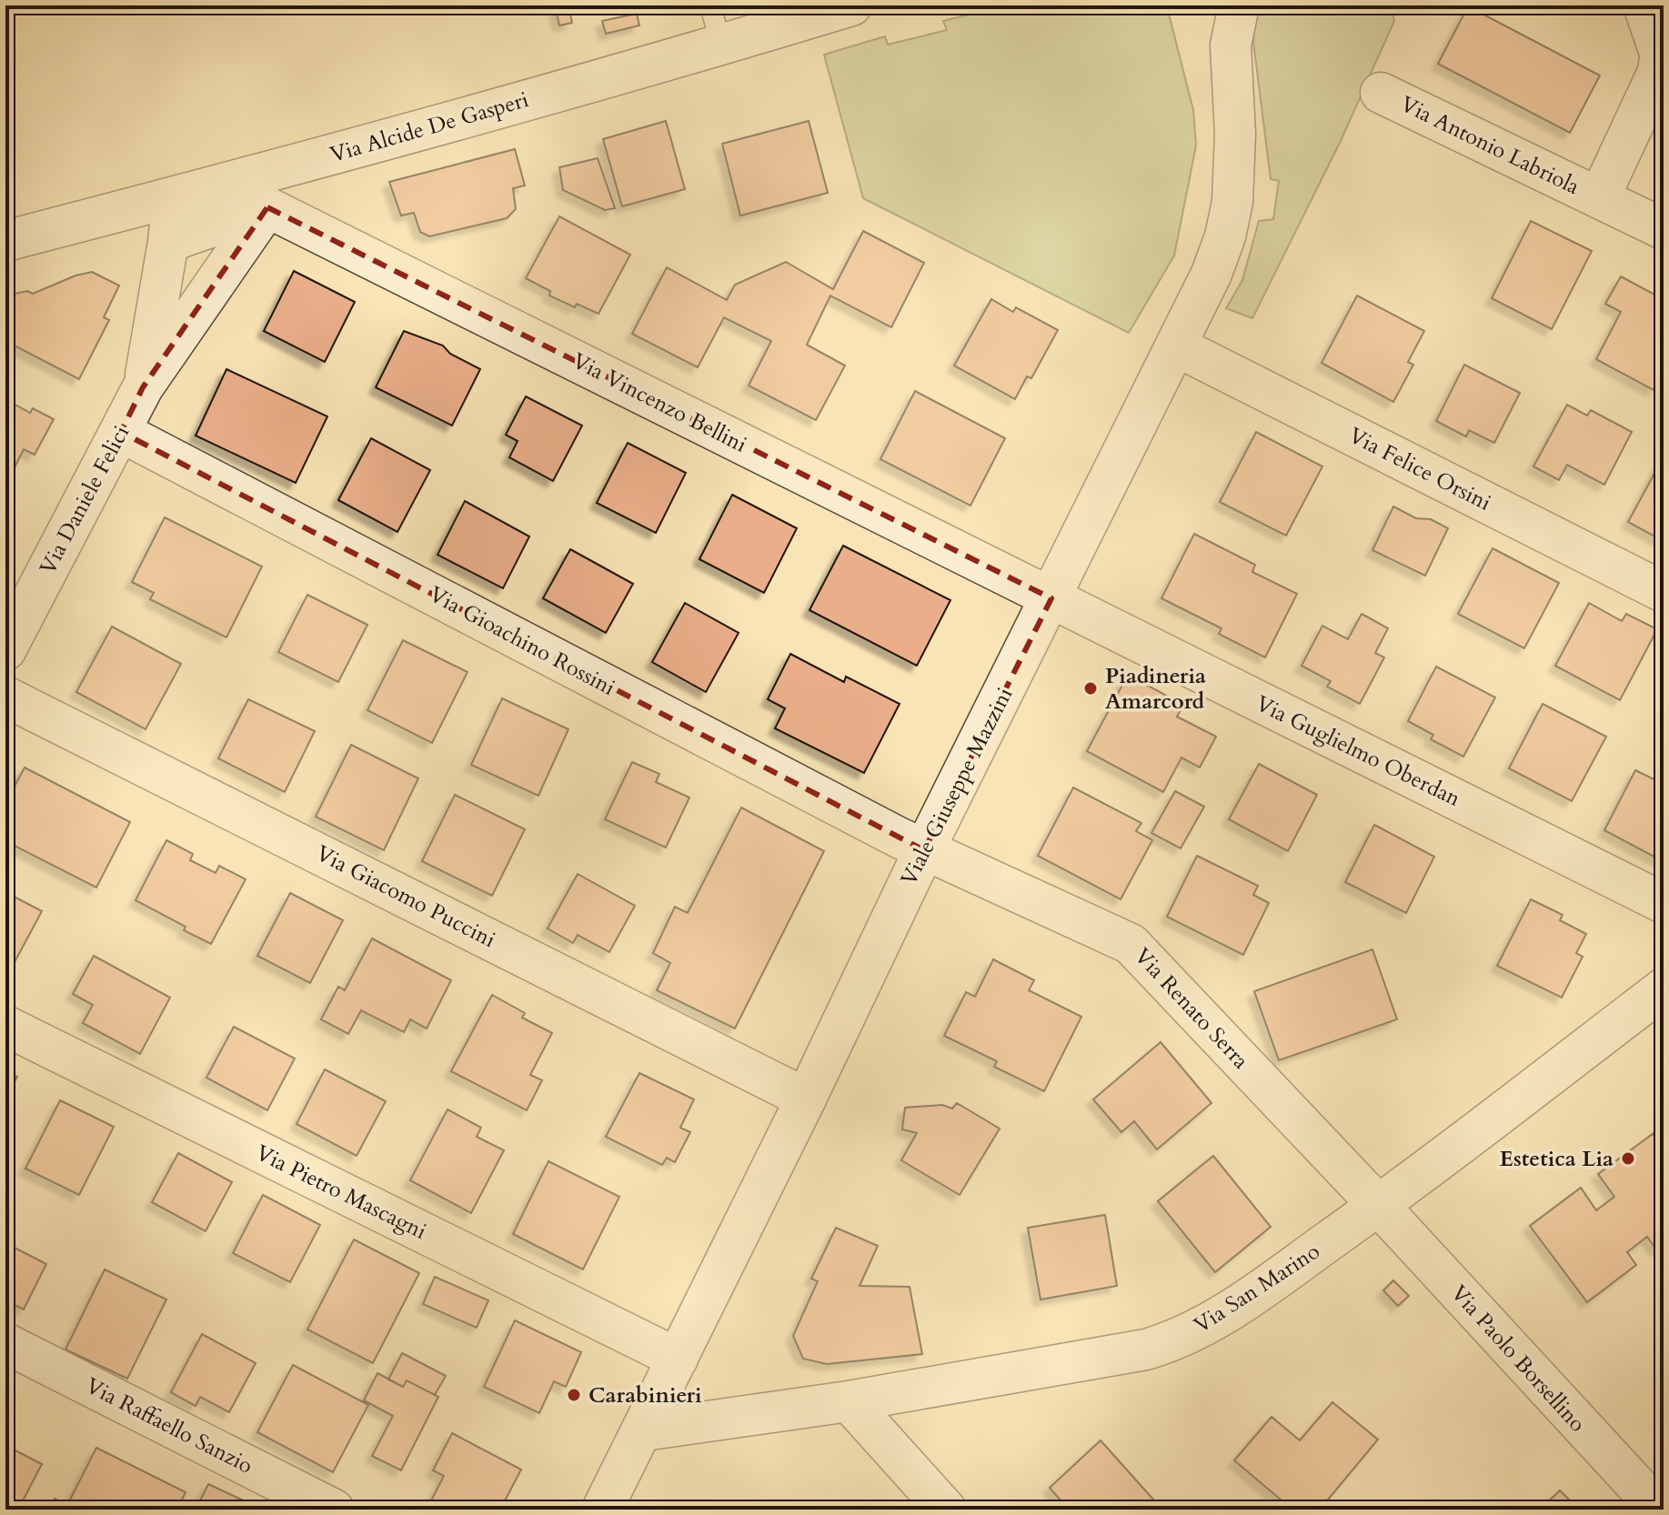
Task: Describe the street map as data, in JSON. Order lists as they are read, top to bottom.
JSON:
{
  "streets": {
    "street": [
      "Via Alcide De Gasperi",
      "Via Antonio Labriola",
      "Via Vincenzo Bellini",
      "Via Felice Orsini",
      "Via Daniele Felici",
      "Via Gioachino Rossini",
      "Via Guglielmo Oberdan",
      "Viale Giuseppe Mazzini",
      "Via Giacomo Puccini",
      "Via Renato Serra",
      "Via Pietro Mascagni",
      "Via San Marino",
      "Via Paolo Borsellino",
      "Via Raffaello Sanzio"
    ]
  },
  "crossings": [
    ["Via Alcide De Gasperi", "Via Vincenzo Bellini"],
    ["Via Alcide De Gasperi", "Via Daniele Felici"],
    ["Via Vincenzo Bellini", "Via Daniele Felici"],
    ["Via Vincenzo Bellini", "Via Guglielmo Oberdan"],
    ["Via Vincenzo Bellini", "Viale Giuseppe Mazzini"],
    ["Via Felice Orsini", "Viale Giuseppe Mazzini"],
    ["Via Daniele Felici", "Via Gioachino Rossini"],
    ["Via Gioachino Rossini", "Viale Giuseppe Mazzini"],
    ["Via Gioachino Rossini", "Via Renato Serra"],
    ["Via Guglielmo Oberdan", "Viale Giuseppe Mazzini"],
    ["Viale Giuseppe Mazzini", "Via Giacomo Puccini"],
    ["Viale Giuseppe Mazzini", "Via Renato Serra"],
    ["Viale Giuseppe Mazzini", "Via Pietro Mascagni"],
    ["Viale Giuseppe Mazzini", "Via San Marino"],
    ["Via Renato Serra", "Via San Marino"],
    ["Via Renato Serra", "Via Paolo Borsellino"],
    ["Via San Marino", "Via Paolo Borsellino"]
  ],
  "places": ["Piadineria Amarcord", "Estetica Lia", "Carabinieri"]
}
